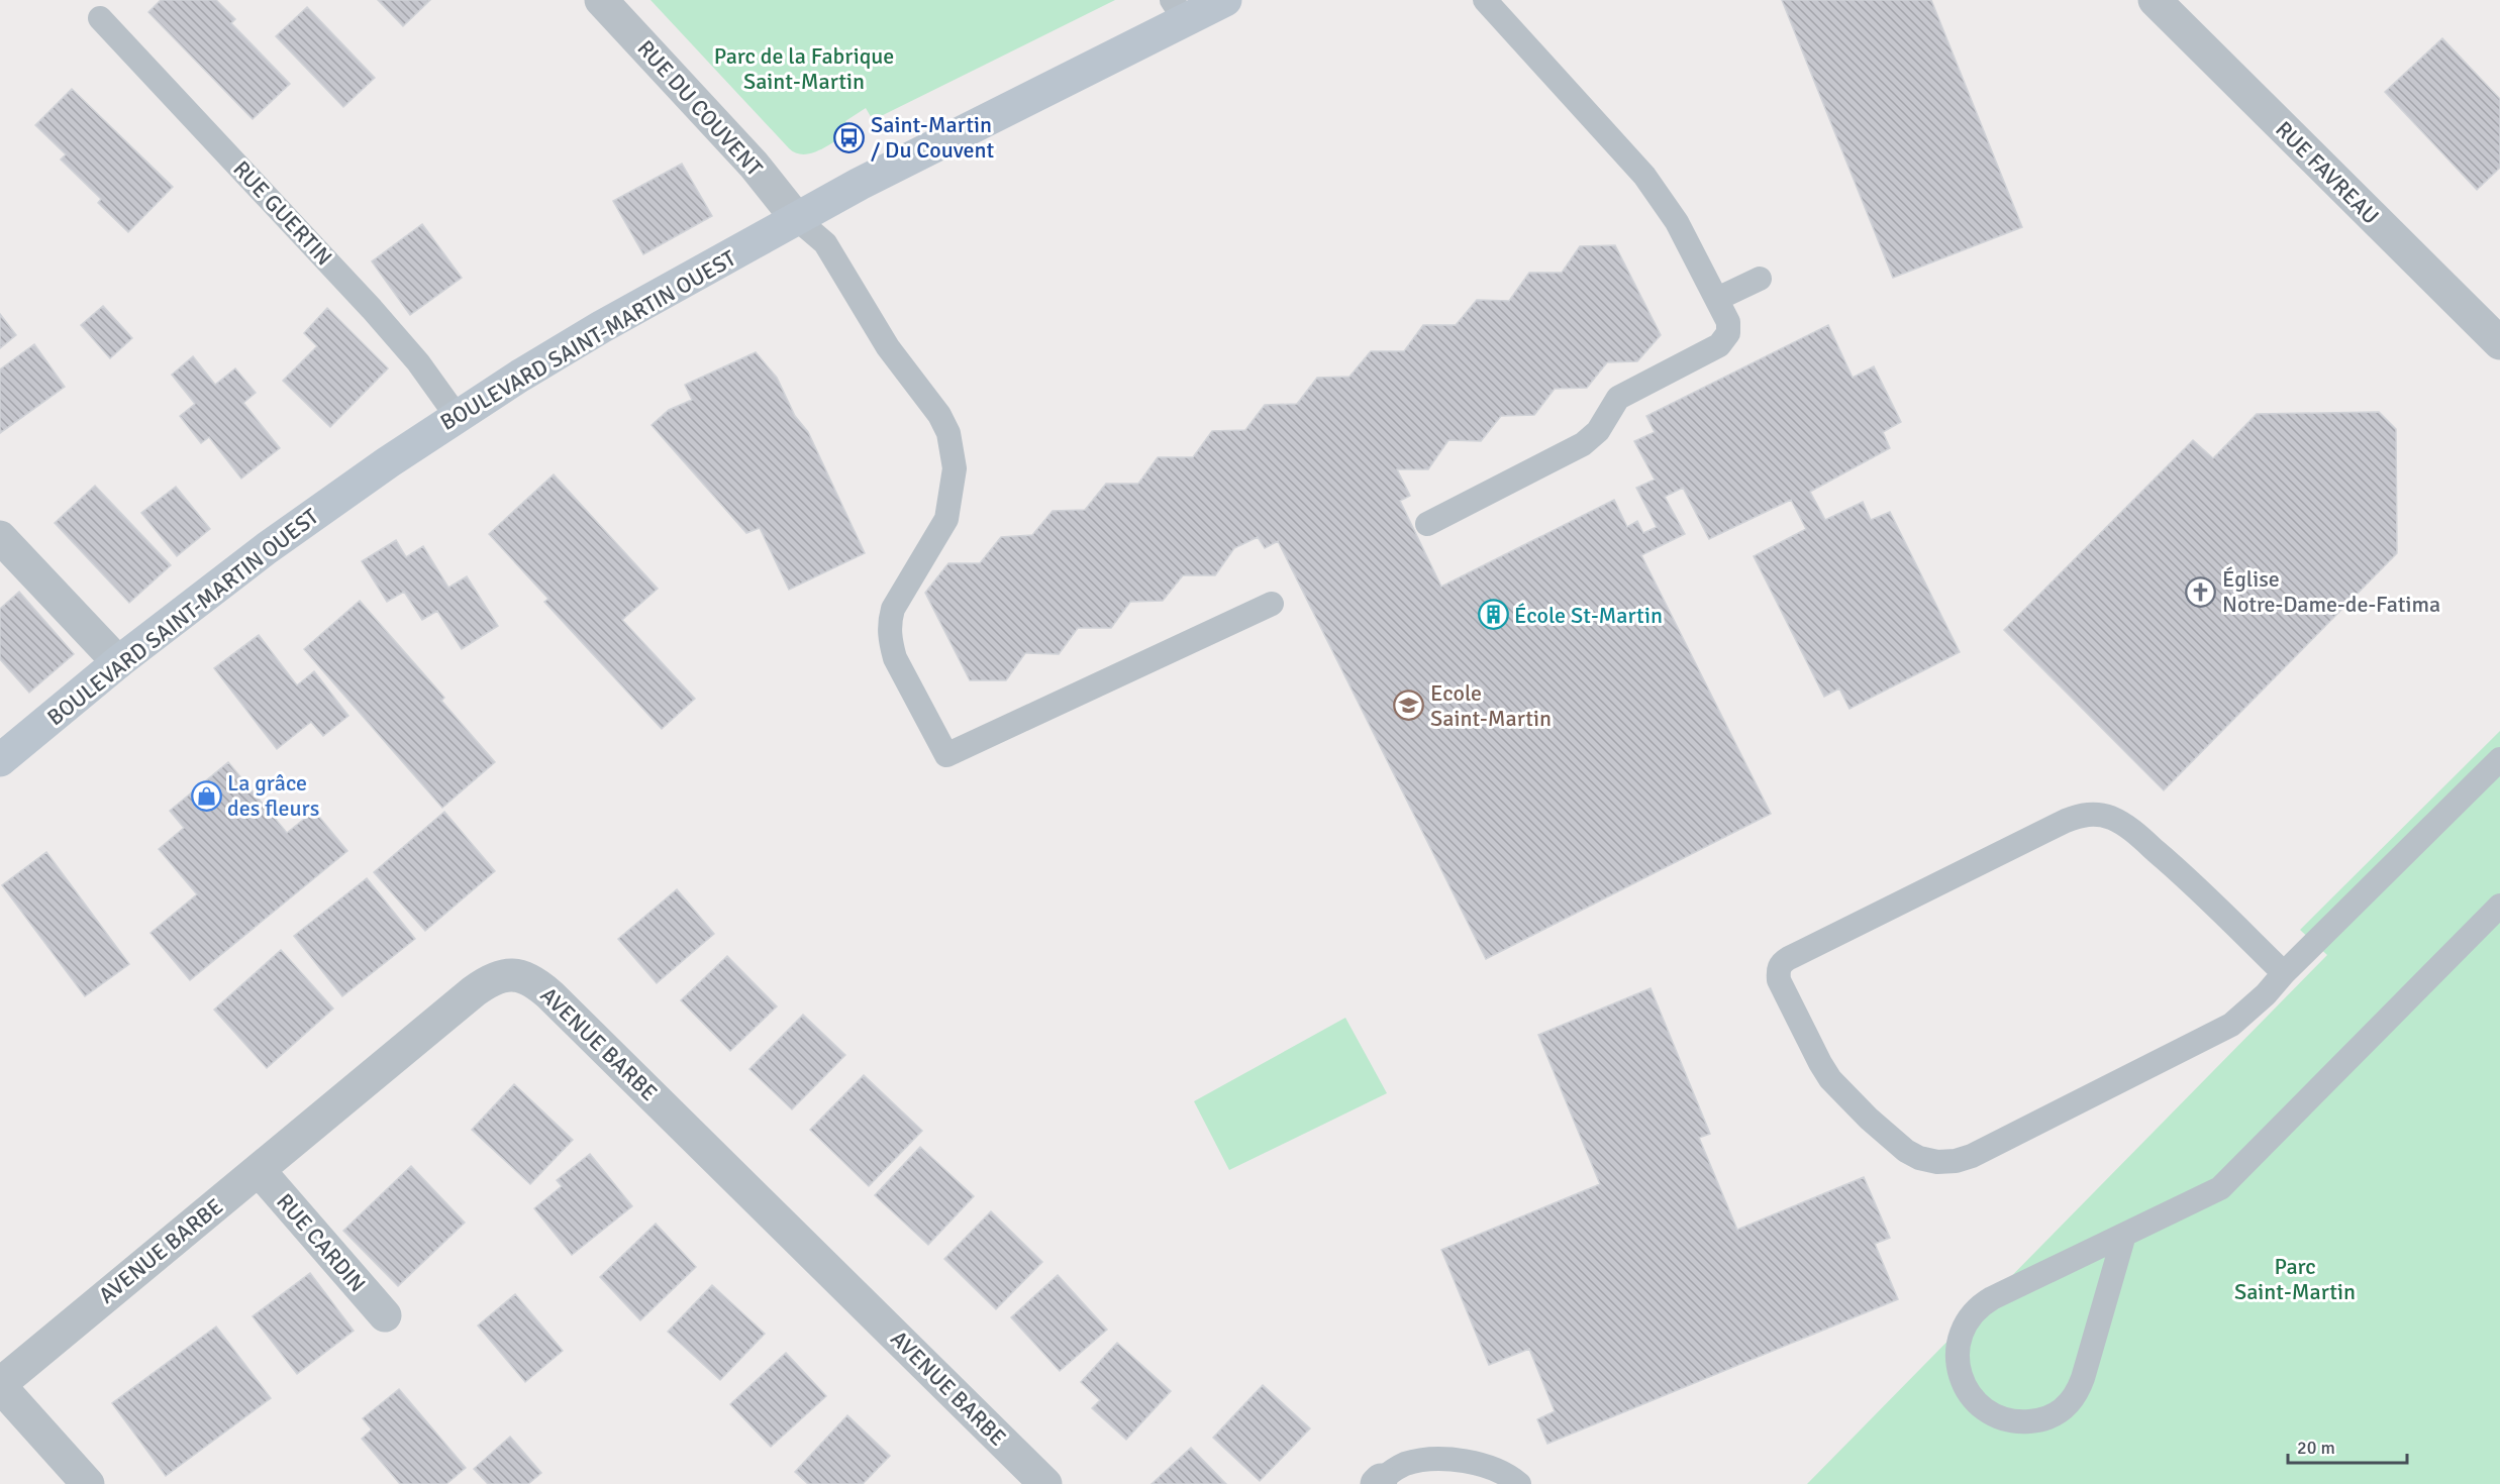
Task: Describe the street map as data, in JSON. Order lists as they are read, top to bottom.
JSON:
{
  "streets": {
    "main road": ["BOULEVARD SAINT-MARTIN OUEST"],
    "street": [
      "RUE DU COUVENT",
      "RUE FAVREAU",
      "AVENUE BARBE",
      "RUE CARDIN"
    ],
    "lane": ["RUE GUERTIN"]
  },
  "crossings": [
    ["RUE DU COUVENT", "BOULEVARD SAINT-MARTIN OUEST"],
    ["RUE GUERTIN", "BOULEVARD SAINT-MARTIN OUEST"],
    ["AVENUE BARBE", "RUE CARDIN"]
  ],
  "parks": ["Parc de la Fabrique Saint-Martin", "Parc Saint-Martin"],
  "places": {
    "bus stop": ["Saint-Martin / Du Couvent"],
    "church": ["Église Notre-Dame-de-Fatima"],
    "building": ["École St-Martin"],
    "school or university": ["Ecole Saint-Martin"],
    "shop": ["La grâce des fleurs"]
  },
  "scale_bar": "20 m"
}
